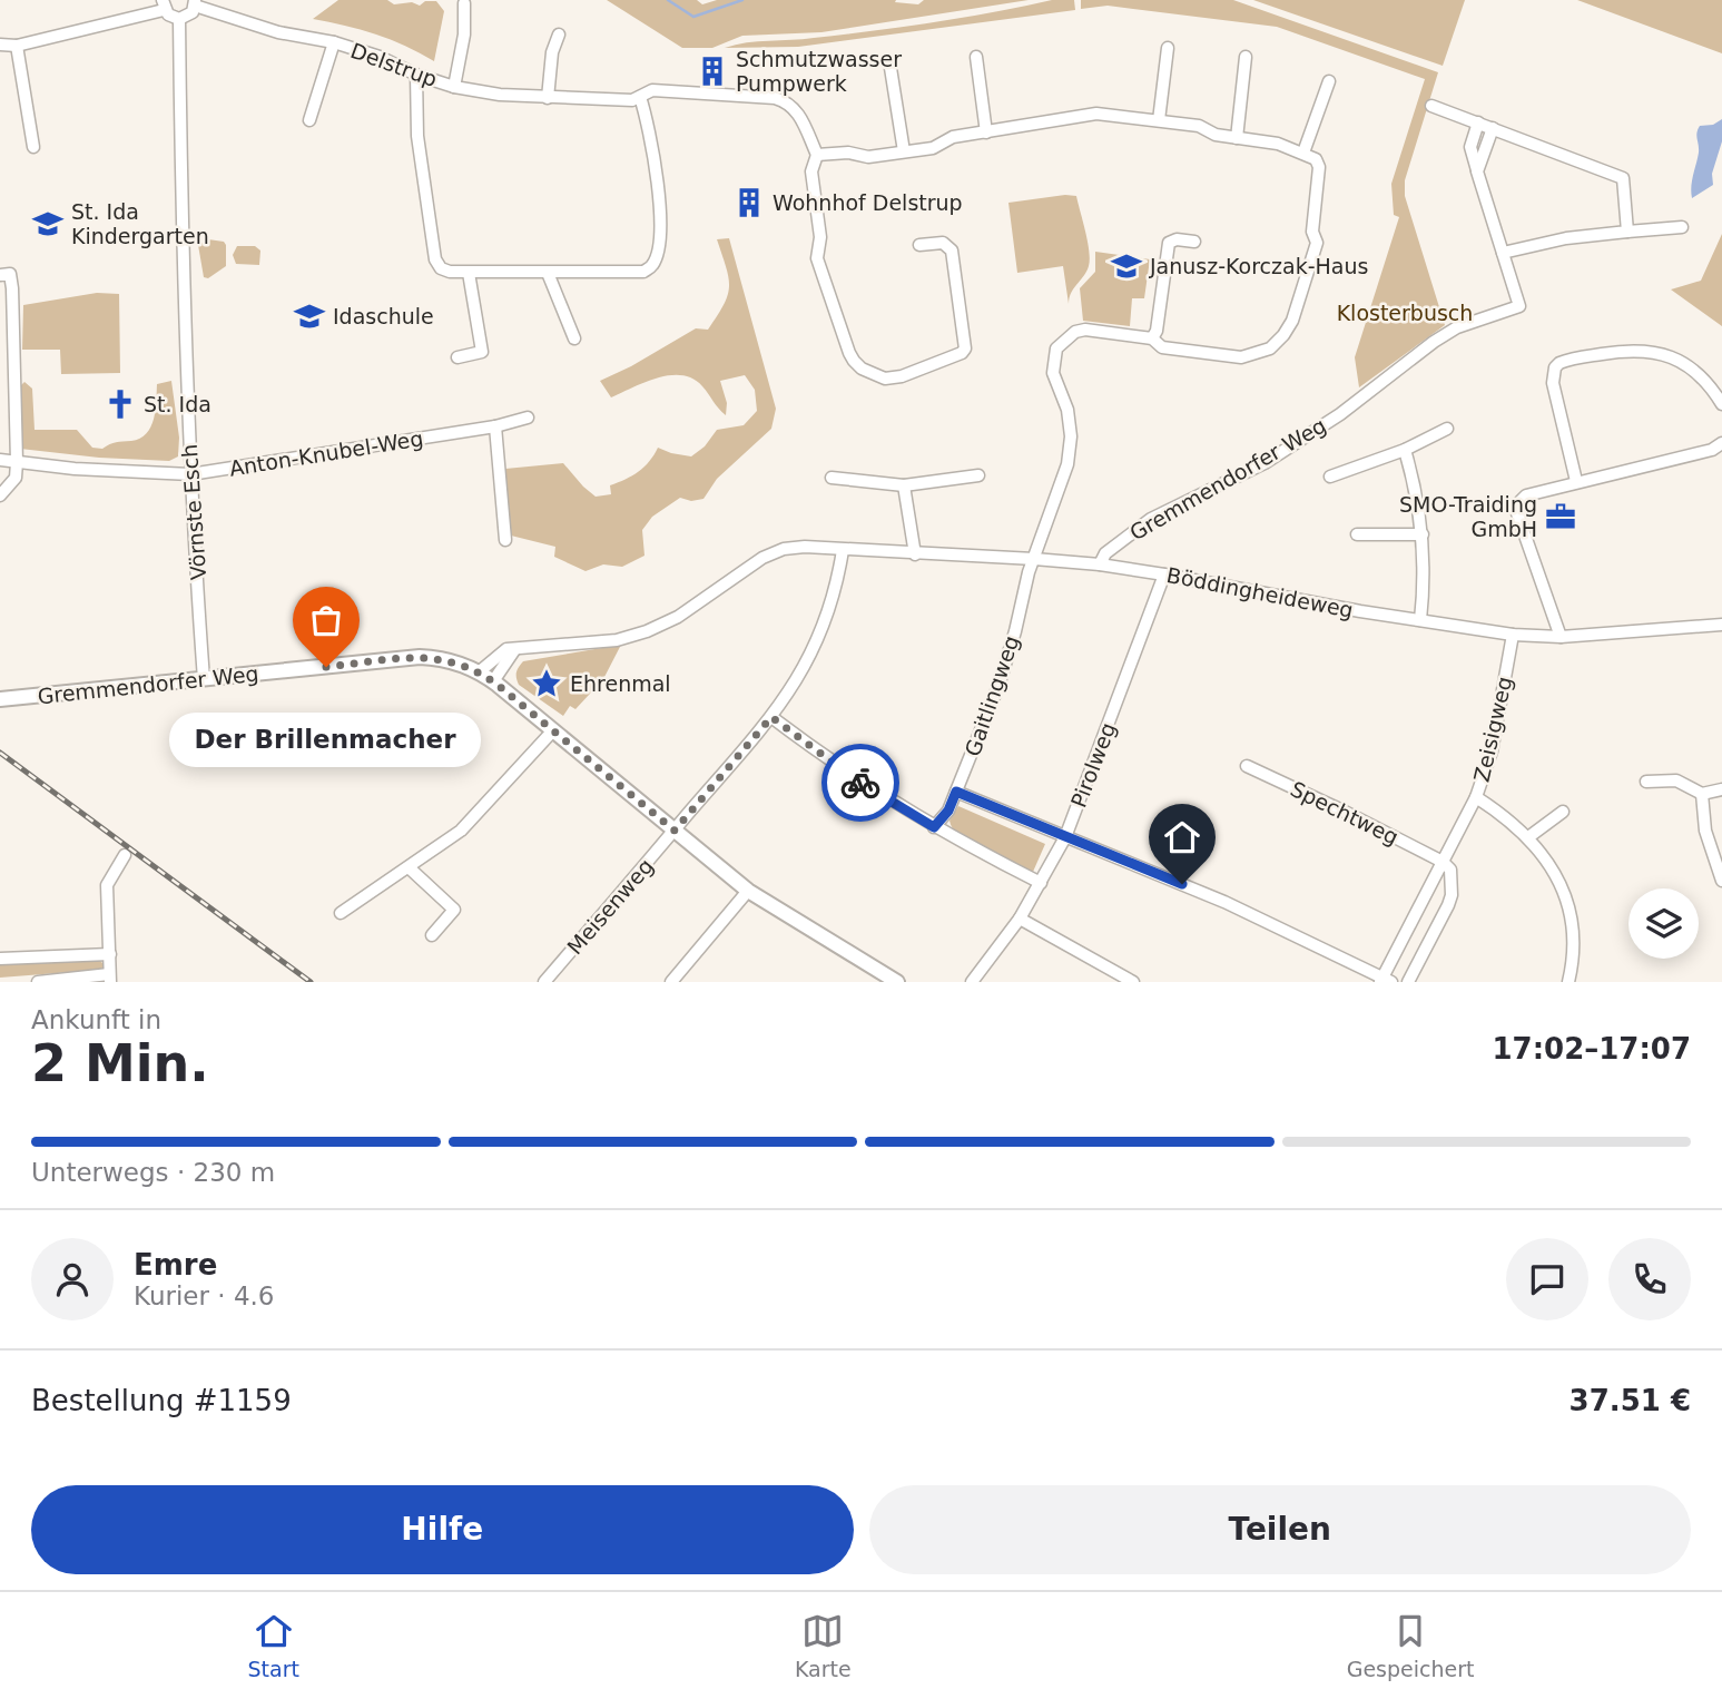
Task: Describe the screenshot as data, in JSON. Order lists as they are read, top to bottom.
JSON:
{
  "streets": {
    "street": [
      "Delstrup",
      "Anton-Knubel-Weg",
      "Gremmendorfer Weg",
      "Vörnste Esch",
      "Böddingheideweg",
      "Gaitlingweg",
      "Zeisigweg",
      "Pirolweg",
      "Spechtweg",
      "Meisenweg"
    ]
  },
  "crossings": [
    ["Anton-Knubel-Weg", "Vörnste Esch"],
    ["Gremmendorfer Weg", "Vörnste Esch"],
    ["Gremmendorfer Weg", "Böddingheideweg"],
    ["Gremmendorfer Weg", "Meisenweg"],
    ["Böddingheideweg", "Zeisigweg"],
    ["Böddingheideweg", "Pirolweg"],
    ["Zeisigweg", "Spechtweg"]
  ],
  "parks": ["Klosterbusch"],
  "places": {
    "building": ["Schmutzwasser Pumpwerk", "Wohnhof Delstrup"],
    "school or university": ["St. Ida Kindergarten", "Janusz-Korczak-Haus", "Idaschule"],
    "church": ["St. Ida"],
    "office": ["SMO-Traiding GmbH"],
    "other": ["Der Brillenmacher"],
    "place": ["Ehrenmal"]
  },
  "page": {
    "bubble": "Der Brillenmacher",
    "heading": ["2 Min.", "Ankunft in", "17:02–17:07"],
    "panel": [
      "Emre",
      "Kurier · 4.6",
      "Bestellung #1159",
      "37.51 €"
    ],
    "bar": "Unterwegs · 230 m",
    "buttons": ["Hilfe", "Teilen"],
    "tabs": ["Start", "Karte", "Gespeichert"]
  }
}
